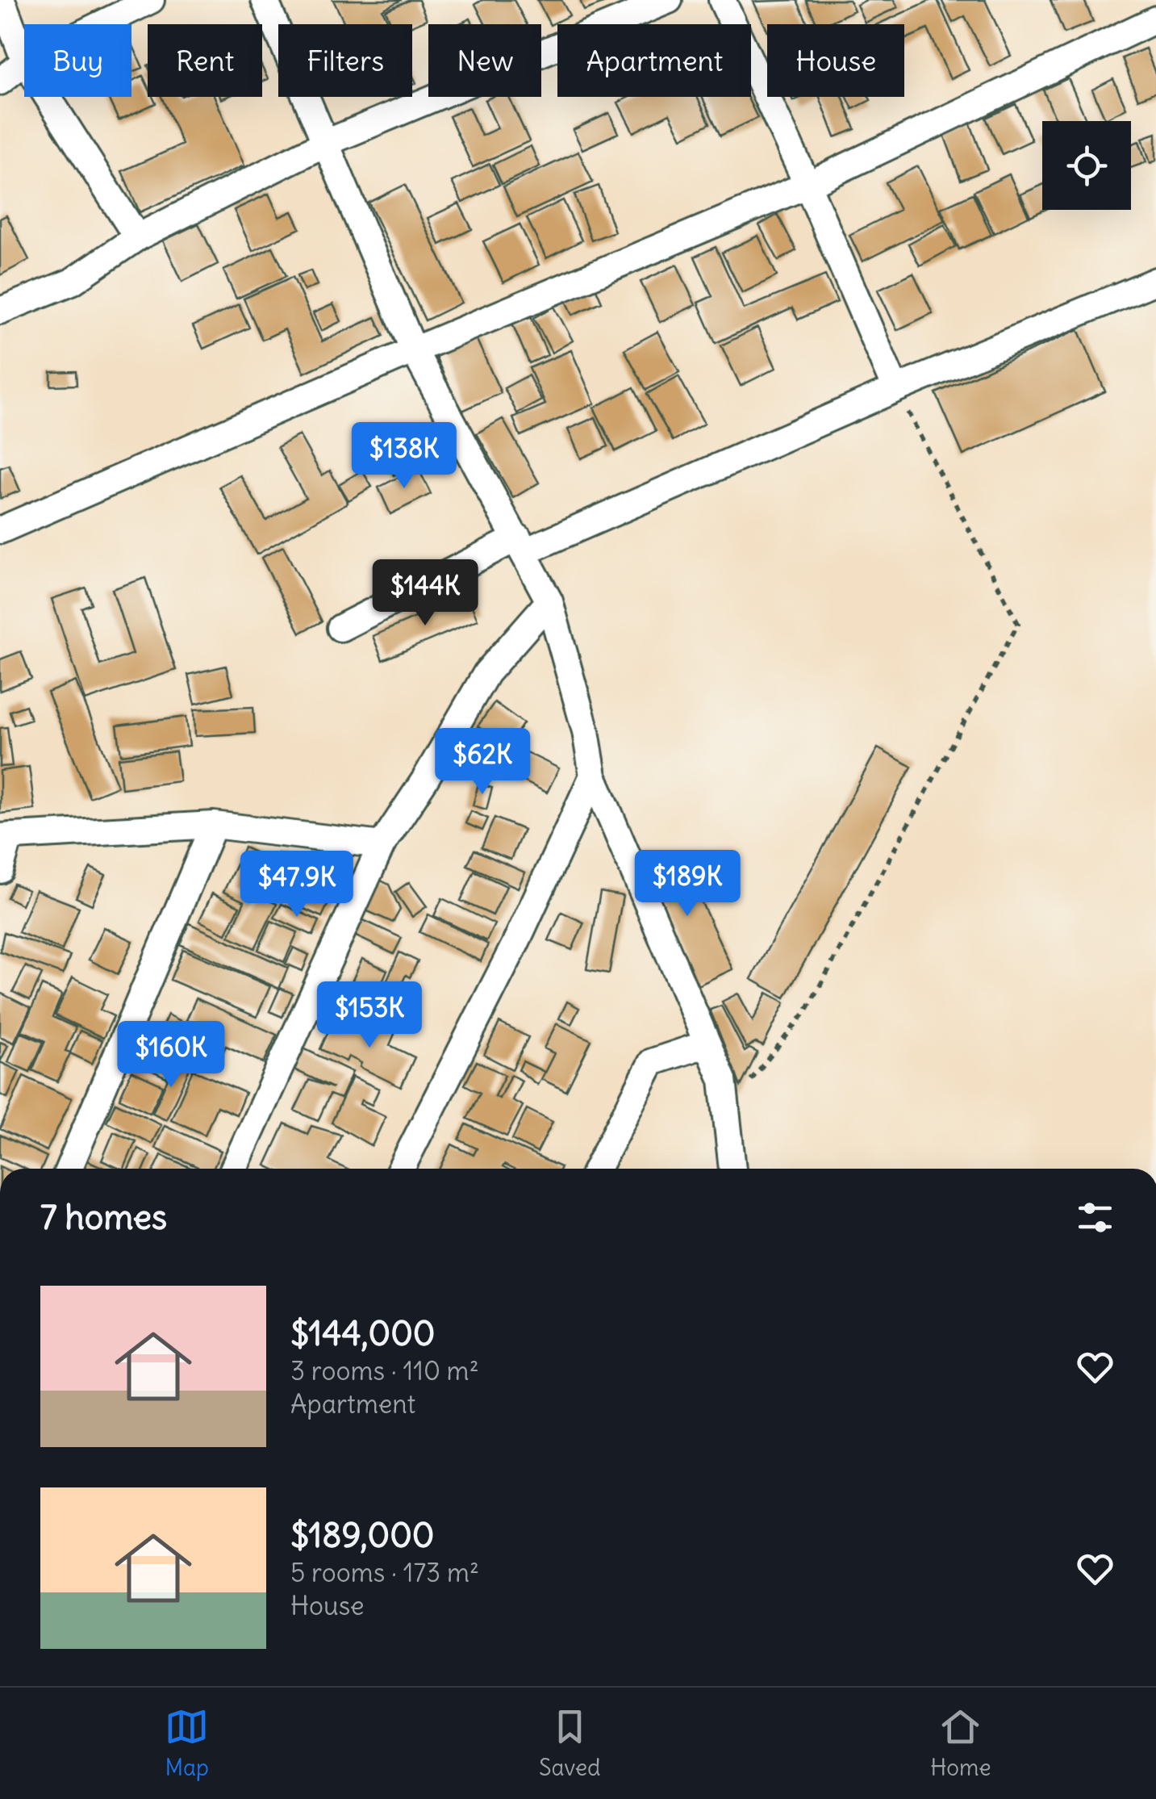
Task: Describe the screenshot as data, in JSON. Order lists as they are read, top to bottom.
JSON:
{
  "page": {
    "chip": [
      "Buy",
      "Rent",
      "Filters",
      "New",
      "Apartment",
      "House"
    ],
    "price": [
      "$138K",
      "$144K",
      "$62K",
      "$189K",
      "$47.9K",
      "$153K",
      "$160K"
    ],
    "heading": "7 homes",
    "list": [
      {
        "name": "$144,000",
        "note": "3 rooms · 110 m² · Apartment"
      },
      {
        "name": "$189,000",
        "note": "5 rooms · 173 m² · House"
      }
    ],
    "tabs": ["Map", "Saved", "Home"]
  }
}
